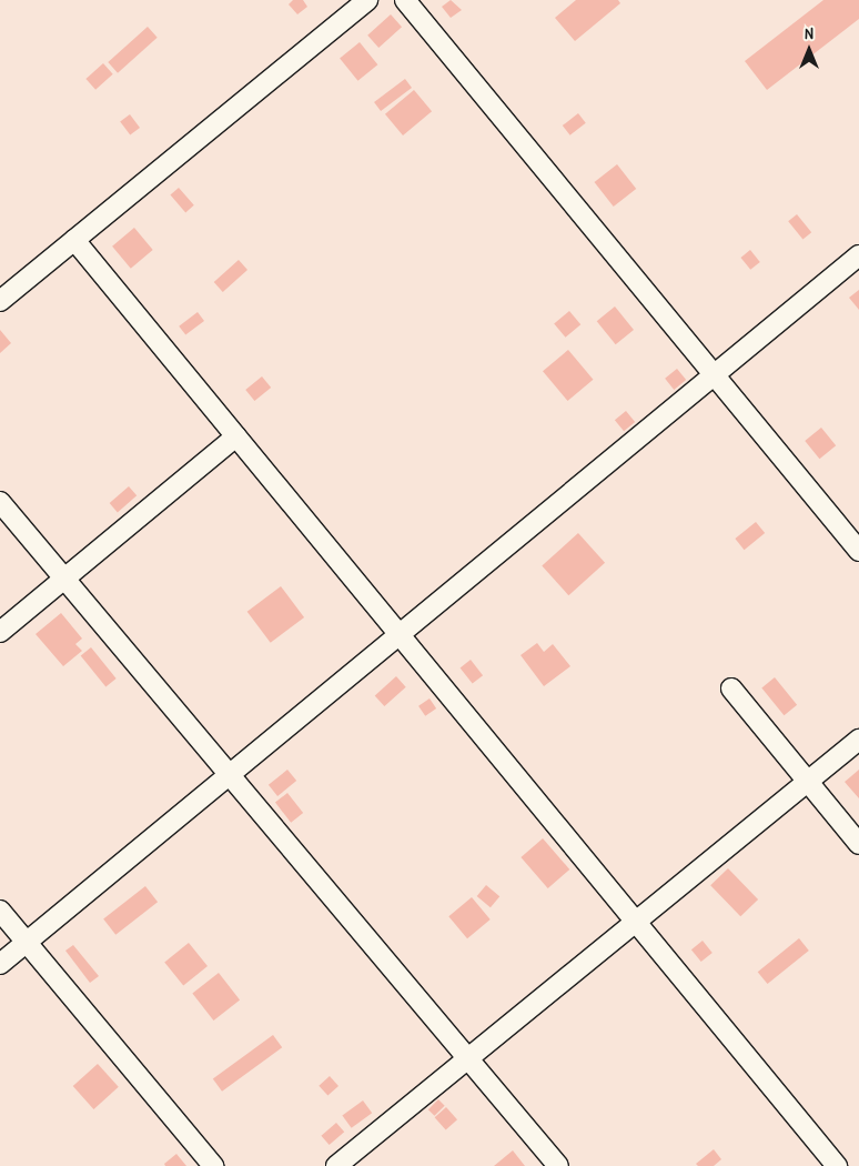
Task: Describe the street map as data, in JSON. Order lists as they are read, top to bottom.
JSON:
{
  "north": "top"
}
